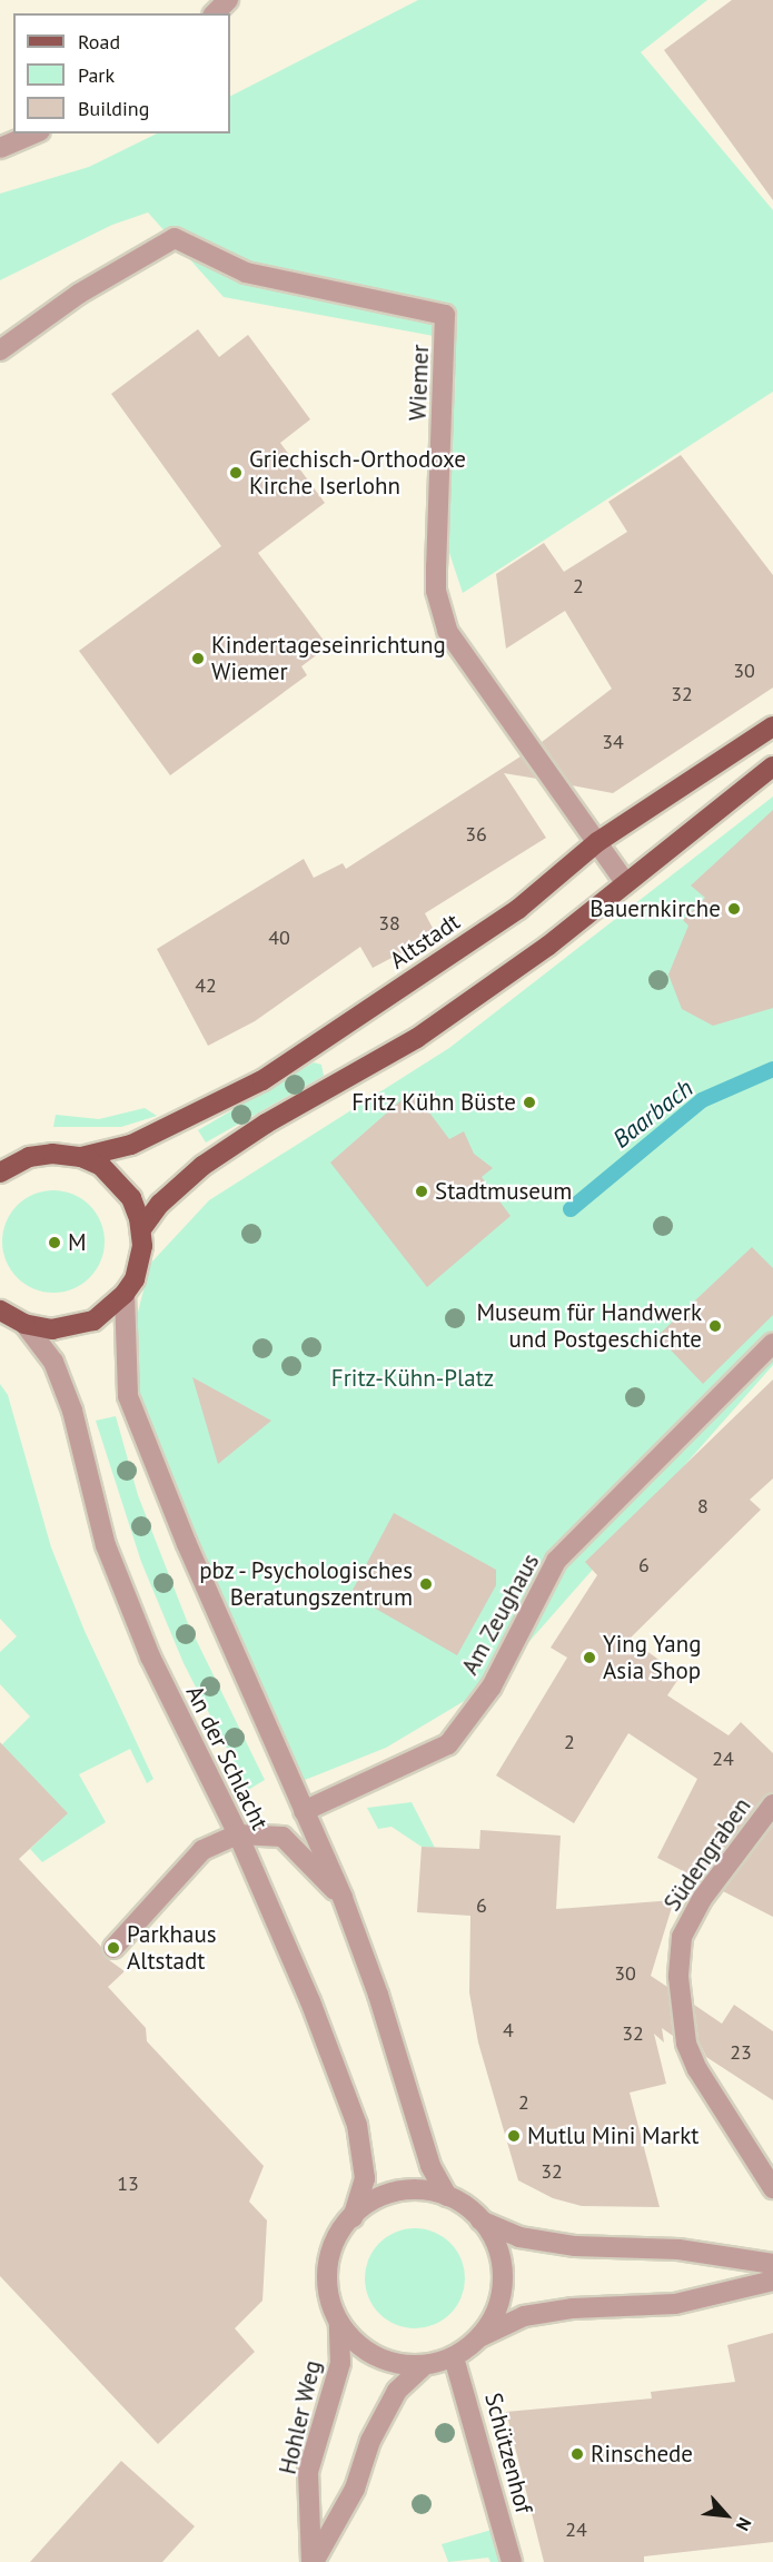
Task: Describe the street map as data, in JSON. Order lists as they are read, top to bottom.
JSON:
{
  "streets": {
    "main road": ["Altstadt"],
    "street": [
      "Wiemer",
      "Am Zeughaus",
      "An der Schlacht",
      "Südengraben",
      "Hohler Weg",
      "Schützenhof"
    ]
  },
  "crossings": [
    ["Wiemer", "Altstadt"],
    ["Am Zeughaus", "An der Schlacht"],
    ["An der Schlacht", "Hohler Weg"],
    ["An der Schlacht", "Schützenhof"],
    ["Hohler Weg", "Schützenhof"]
  ],
  "water": ["Baarbach"],
  "parks": ["Fritz-Kühn-Platz"],
  "places": [
    "Griechisch-Orthodoxe Kirche Iserlohn",
    "Kindertageseinrichtung Wiemer",
    "Bauernkirche",
    "Fritz Kühn Büste",
    "Stadtmuseum",
    "M",
    "Museum für Handwerk und Postgeschichte",
    "pbz - Psychologisches Beratungszentrum",
    "Ying Yang Asia Shop",
    "Parkhaus Altstadt",
    "Mutlu Mini Markt",
    "Rinschede"
  ],
  "house_numbers": [
    "2",
    "30",
    "32",
    "34",
    "36",
    "38",
    "40",
    "42",
    "8",
    "6",
    "2",
    "24",
    "6",
    "30",
    "4",
    "32",
    "23",
    "2",
    "32",
    "13",
    "24"
  ],
  "legend": ["Road", "Park", "Building"],
  "north": "bottom right"
}
